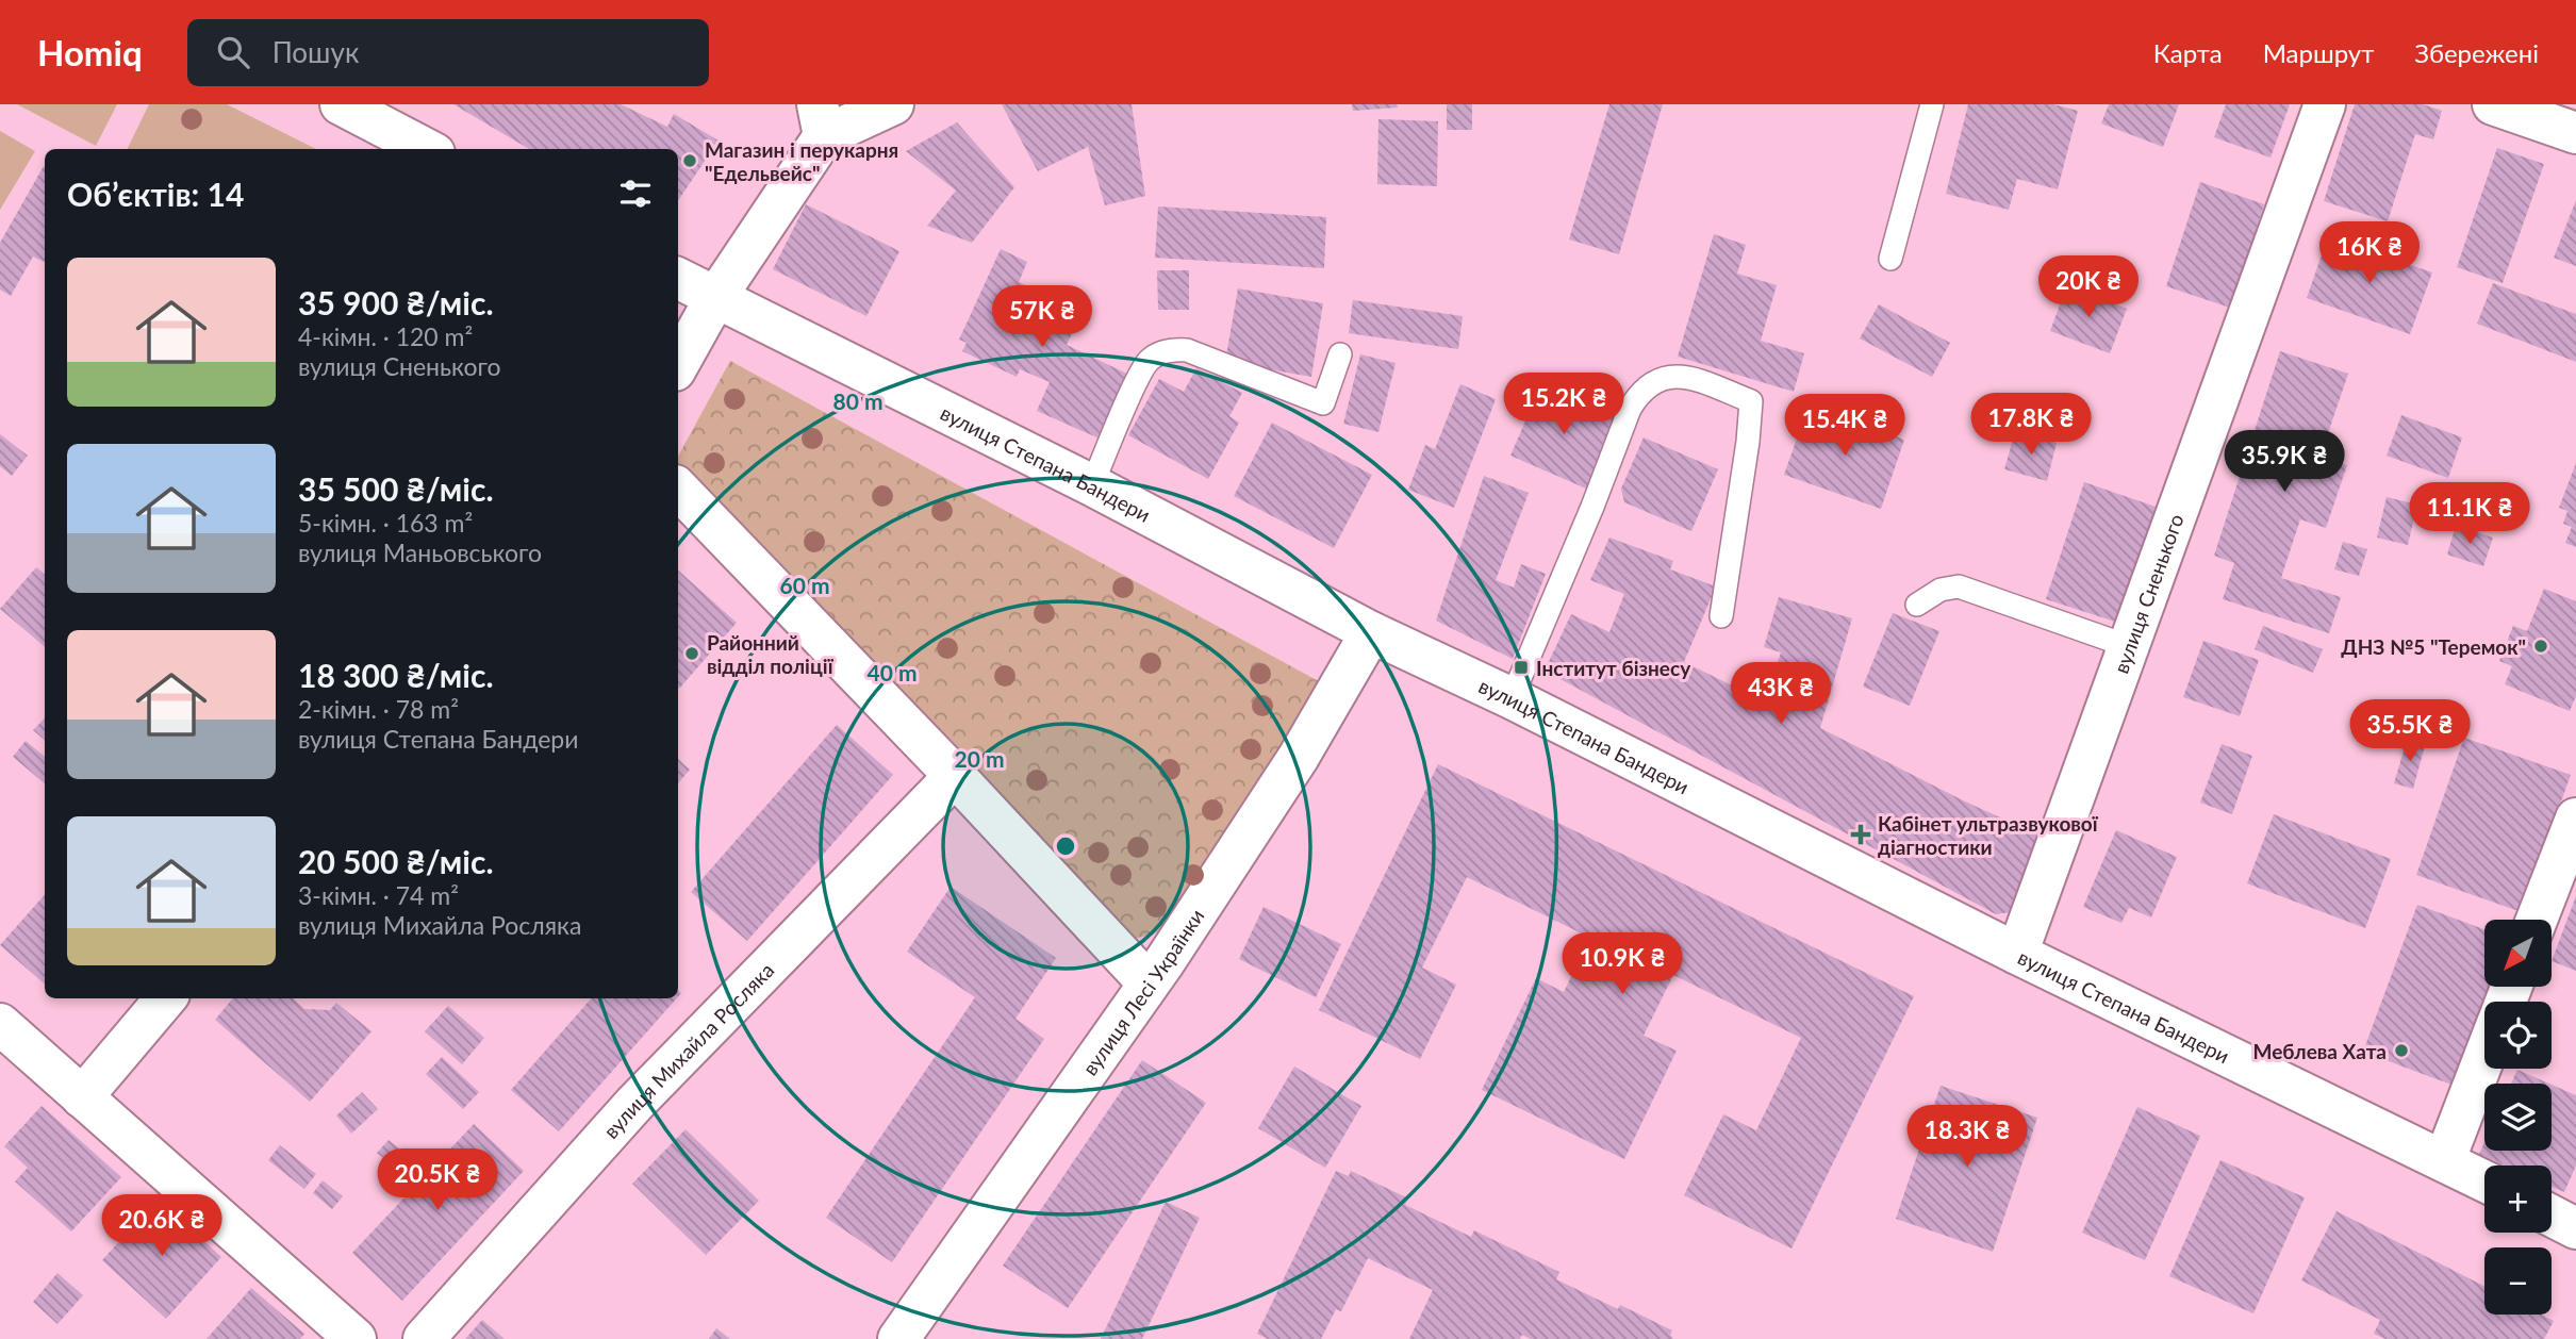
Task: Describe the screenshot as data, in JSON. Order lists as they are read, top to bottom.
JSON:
{
  "streets": {
    "street": [
      "вулиця Степана Бандери",
      "вулиця Сненького",
      "вулиця Лесі Українки",
      "вулиця Михайла Росляка"
    ]
  },
  "crossings": [
    ["вулиця Степана Бандери", "вулиця Сненького"],
    ["вулиця Степана Бандери", "вулиця Лесі Українки"]
  ],
  "places": {
    "other": [
      "Магазин і перукарня \"Едельвейс\"",
      "ДНЗ №5 \"Теремок\"",
      "Районний відділ поліції",
      "Меблева Хата"
    ],
    "transit": ["Інститут бізнесу"],
    "health": ["Кабінет ультразвукової діагностики"]
  },
  "north": "bottom left",
  "page": {
    "header": "Homiq",
    "search": "Пошук",
    "nav": ["Карта", "Маршрут", "Збережені"],
    "heading": "Об’єктів: 14",
    "price": [
      "16K ₴",
      "20K ₴",
      "57K ₴",
      "15.2K ₴",
      "17.8K ₴",
      "15.4K ₴",
      "35.9K ₴",
      "11.1K ₴",
      "43K ₴",
      "35.5K ₴",
      "10.9K ₴",
      "18.3K ₴",
      "20.5K ₴",
      "20.6K ₴"
    ],
    "list": [
      {
        "name": "35 900 ₴/міс.",
        "note": "4-кімн. · 120 m² · вулиця Сненького"
      },
      {
        "name": "35 500 ₴/міс.",
        "note": "5-кімн. · 163 m² · вулиця Маньовського"
      },
      {
        "name": "18 300 ₴/міс.",
        "note": "2-кімн. · 78 m² · вулиця Степана Бандери"
      },
      {
        "name": "20 500 ₴/міс.",
        "note": "3-кімн. · 74 m² · вулиця Михайла Росляка"
      }
    ],
    "map_buttons": ["+", "−"]
  },
  "rings": [
    "80 m",
    "60 m",
    "40 m",
    "20 m"
  ]
}
